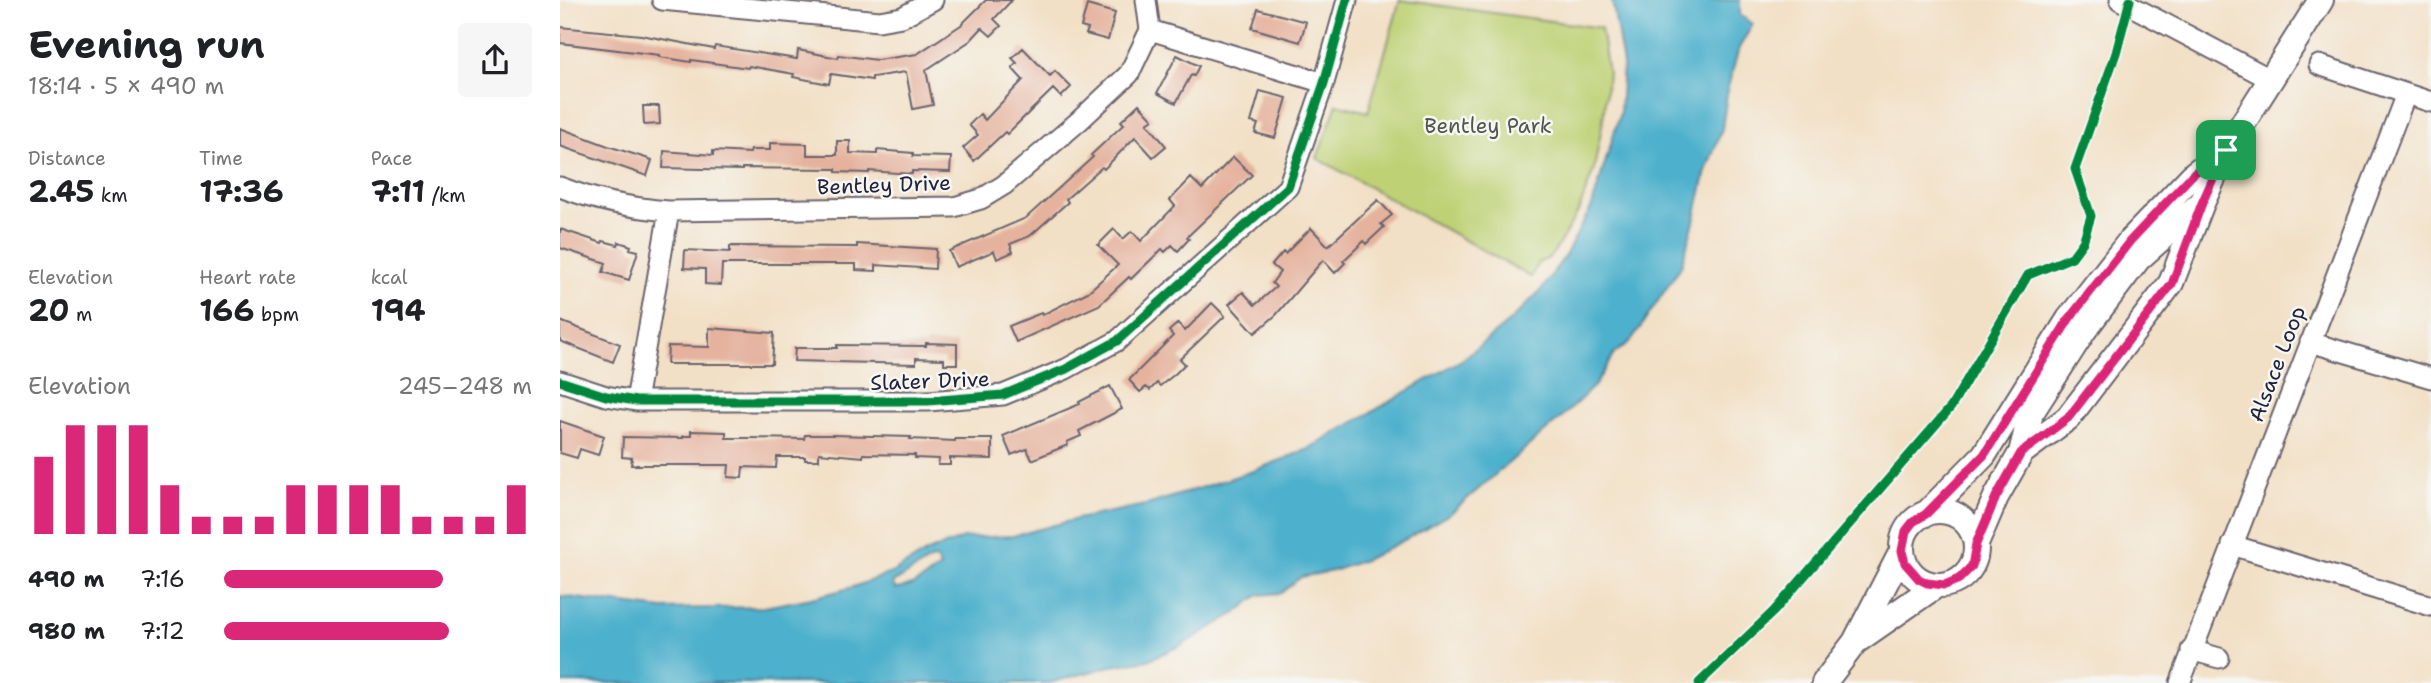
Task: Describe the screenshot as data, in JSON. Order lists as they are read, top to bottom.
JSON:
{
  "streets": {
    "street": ["Bentley Drive", "Alsace Loop", "Slater Drive"]
  },
  "parks": ["Bentley Park"],
  "page": {
    "heading": ["Evening run", "18:14 · 5 × 490 m"],
    "stats": [
      ["Distance", "2.45 km"],
      ["Time", "17:36"],
      ["Pace", "7:11 /km"],
      ["Elevation", "20 m"],
      ["Heart rate", "166 bpm"],
      ["kcal", "194"]
    ],
    "chart": ["Elevation", "245–248 m"],
    "list": [
      {
        "name": "490 m",
        "note": "7:16"
      },
      {
        "name": "980 m",
        "note": "7:12"
      }
    ]
  }
}
